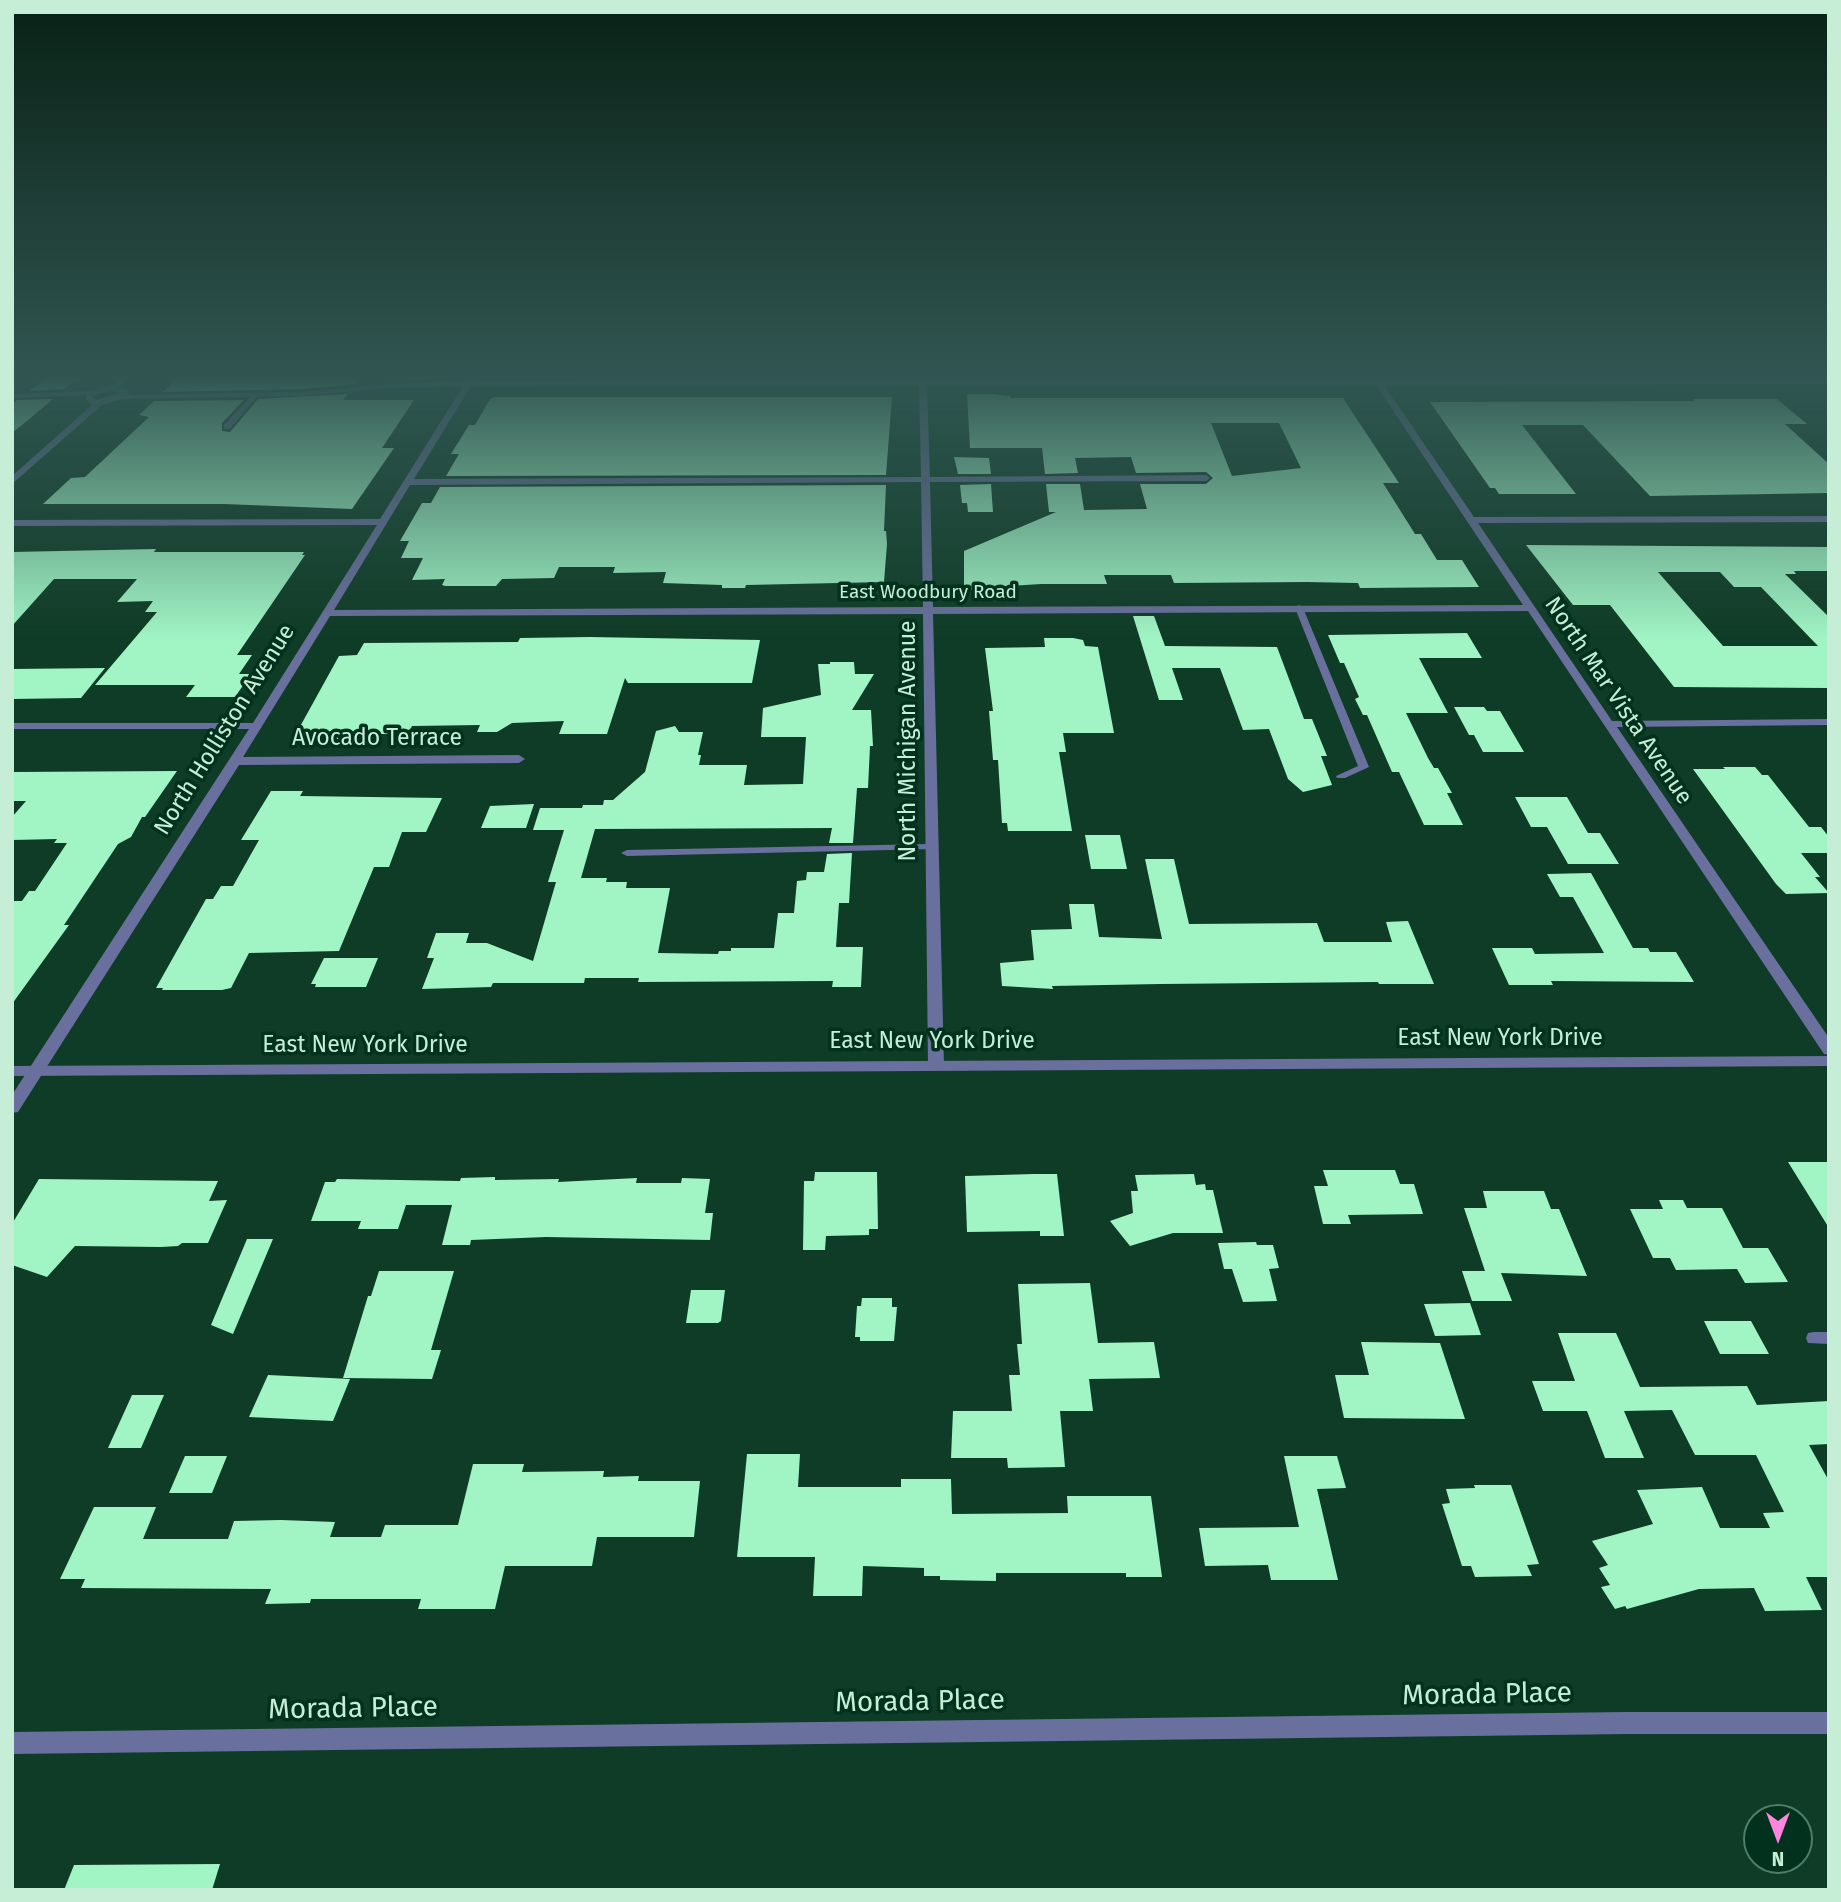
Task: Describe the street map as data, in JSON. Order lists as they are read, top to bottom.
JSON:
{
  "streets": {
    "street": [
      "East Woodbury Road",
      "North Mar Vista Avenue",
      "North Holliston Avenue",
      "Avocado Terrace",
      "North Michigan Avenue",
      "East New York Drive",
      "Morada Place"
    ]
  },
  "crossings": [
    ["East Woodbury Road", "North Mar Vista Avenue"],
    ["East Woodbury Road", "North Holliston Avenue"],
    ["East Woodbury Road", "North Michigan Avenue"],
    ["North Holliston Avenue", "Avocado Terrace"],
    ["North Holliston Avenue", "East New York Drive"],
    ["North Michigan Avenue", "East New York Drive"]
  ],
  "north": "bottom"
}
